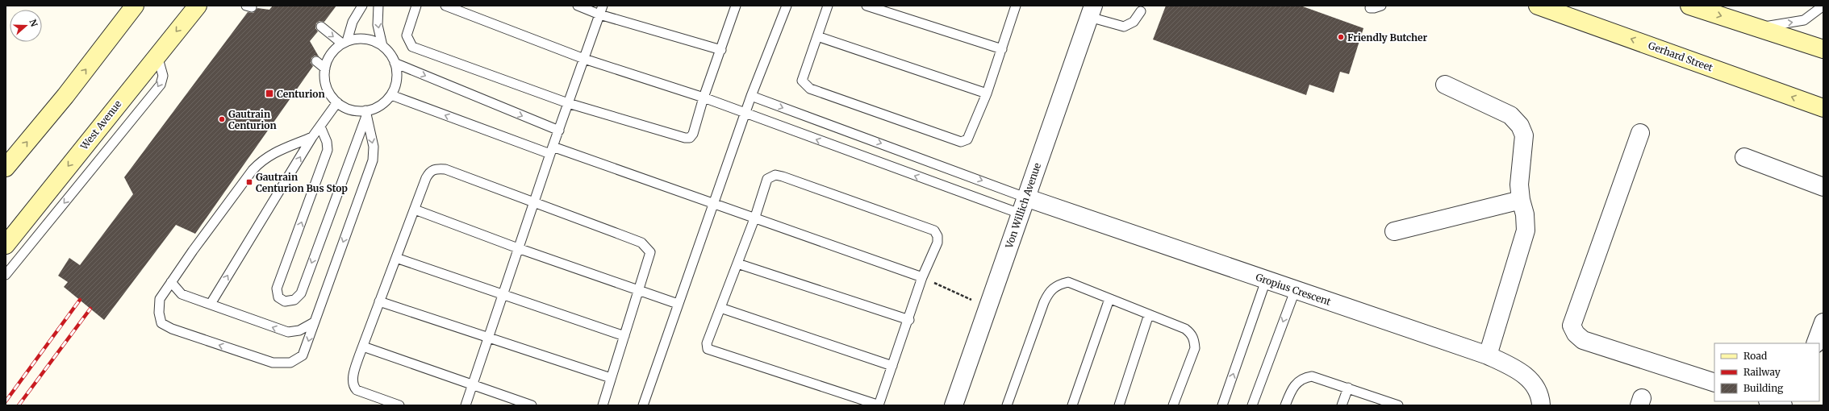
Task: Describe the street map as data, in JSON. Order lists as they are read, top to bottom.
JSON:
{
  "streets": {
    "street": [
      "Gerhard Street",
      "West Avenue",
      "Von Willich Avenue",
      "Gropius Crescent"
    ]
  },
  "crossings": [
    ["Von Willich Avenue", "Gropius Crescent"]
  ],
  "places": {
    "other": ["Friendly Butcher", "Gautrain Centurion"],
    "transit": ["Centurion", "Gautrain Centurion Bus Stop"]
  },
  "legend": ["Road", "Railway", "Building"],
  "north": "right"
}
